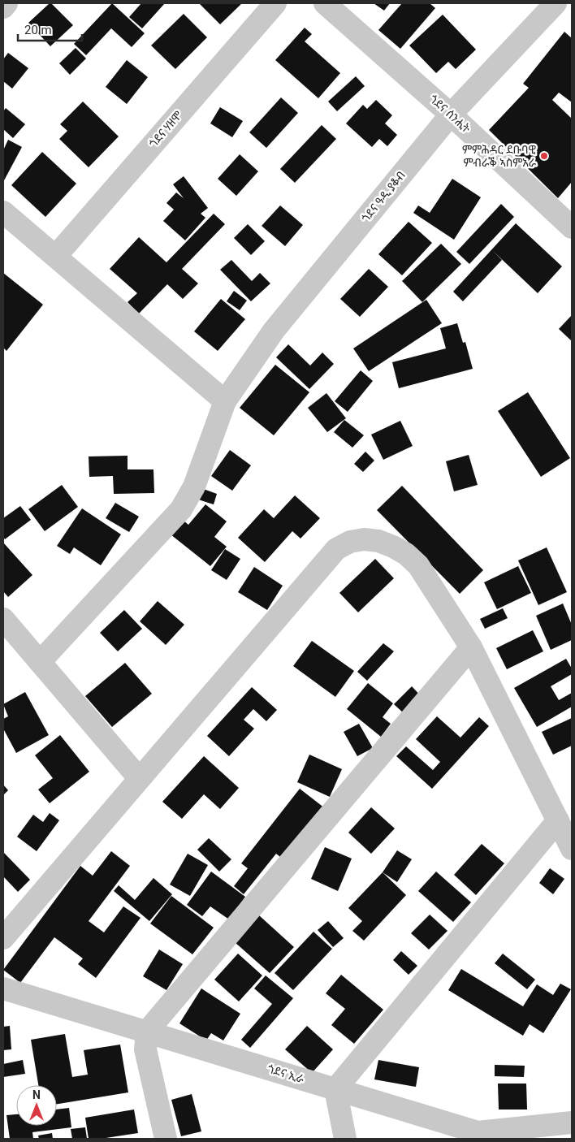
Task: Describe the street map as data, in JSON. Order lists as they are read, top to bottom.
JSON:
{
  "streets": {
    "street": [
      "ጎደና ሰንሒት",
      "ጎደና ሃዘሞ",
      "ጎደና ዓዲ ያቆብ",
      "ጎደና ኢራ"
    ]
  },
  "crossings": [
    ["ጎደና ሰንሒት", "ጎደና ዓዲ ያቆብ"]
  ],
  "places": ["ምምሕዳር ደቡባዊ ምብራቕ ኣስምአራ"],
  "scale_bar": "20 m",
  "north": "top"
}
